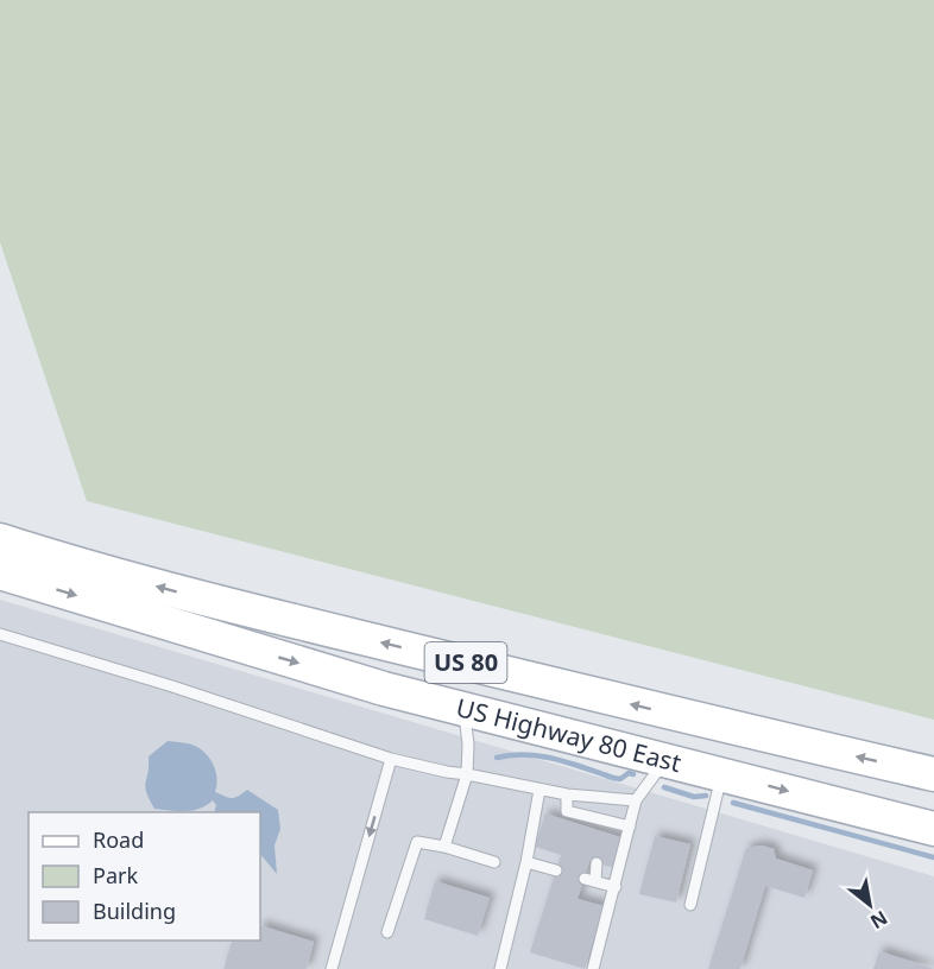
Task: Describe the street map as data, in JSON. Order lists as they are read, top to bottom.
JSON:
{
  "streets": {
    "main road": ["US 80", "US Highway 80 East"]
  },
  "legend": ["Road", "Park", "Building"],
  "north": "bottom right"
}
